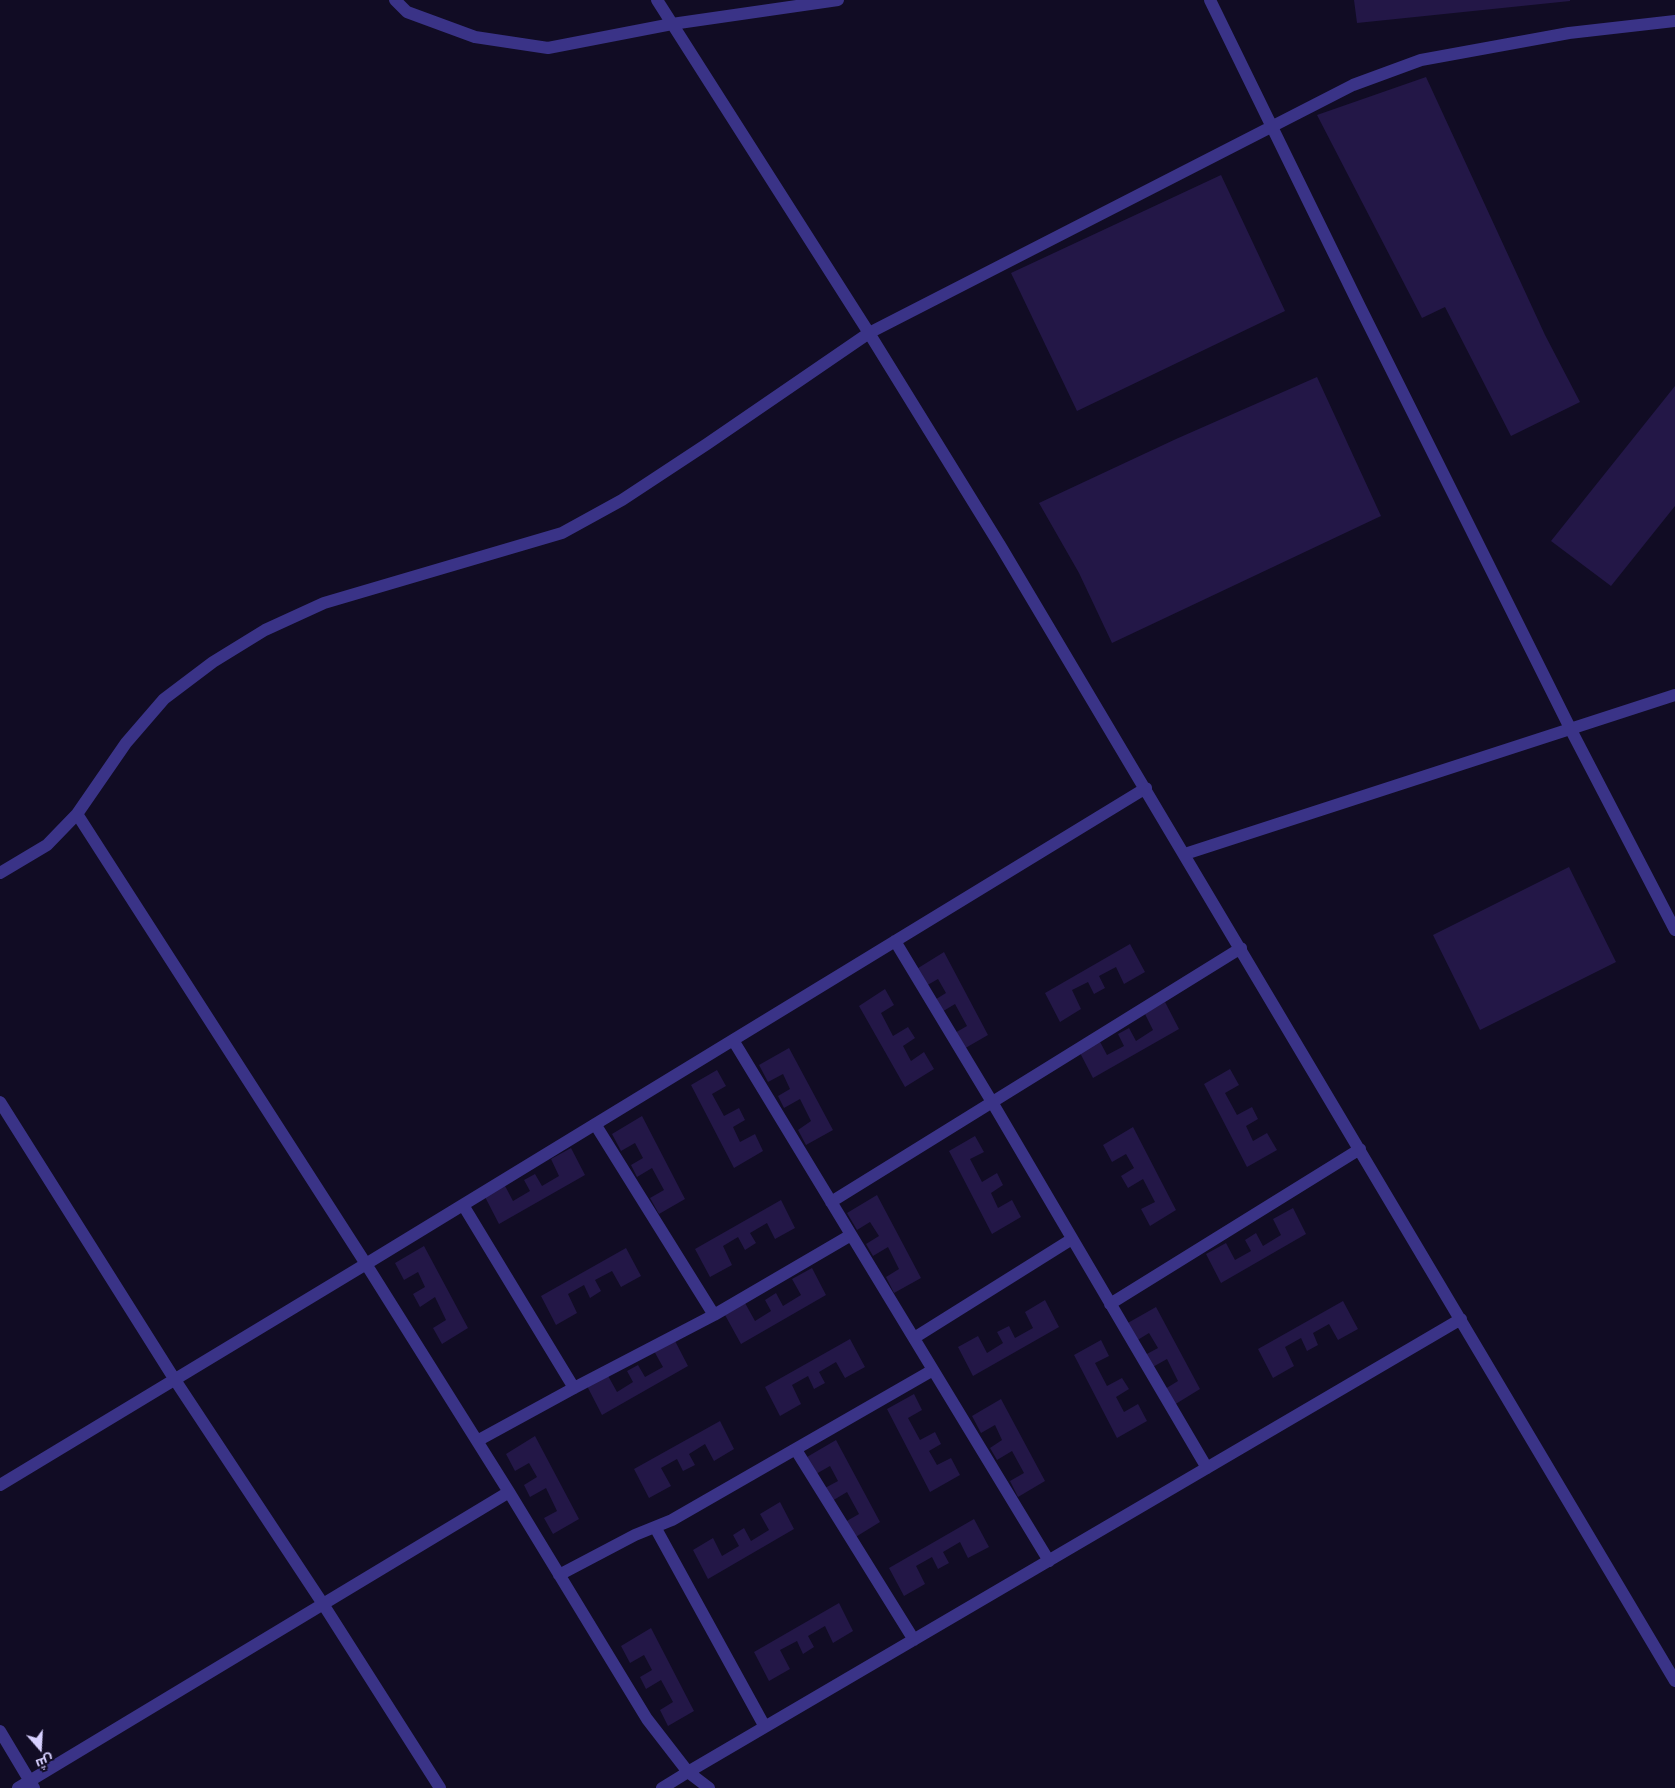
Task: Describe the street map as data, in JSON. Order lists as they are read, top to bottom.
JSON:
{
  "north": "bottom"
}
